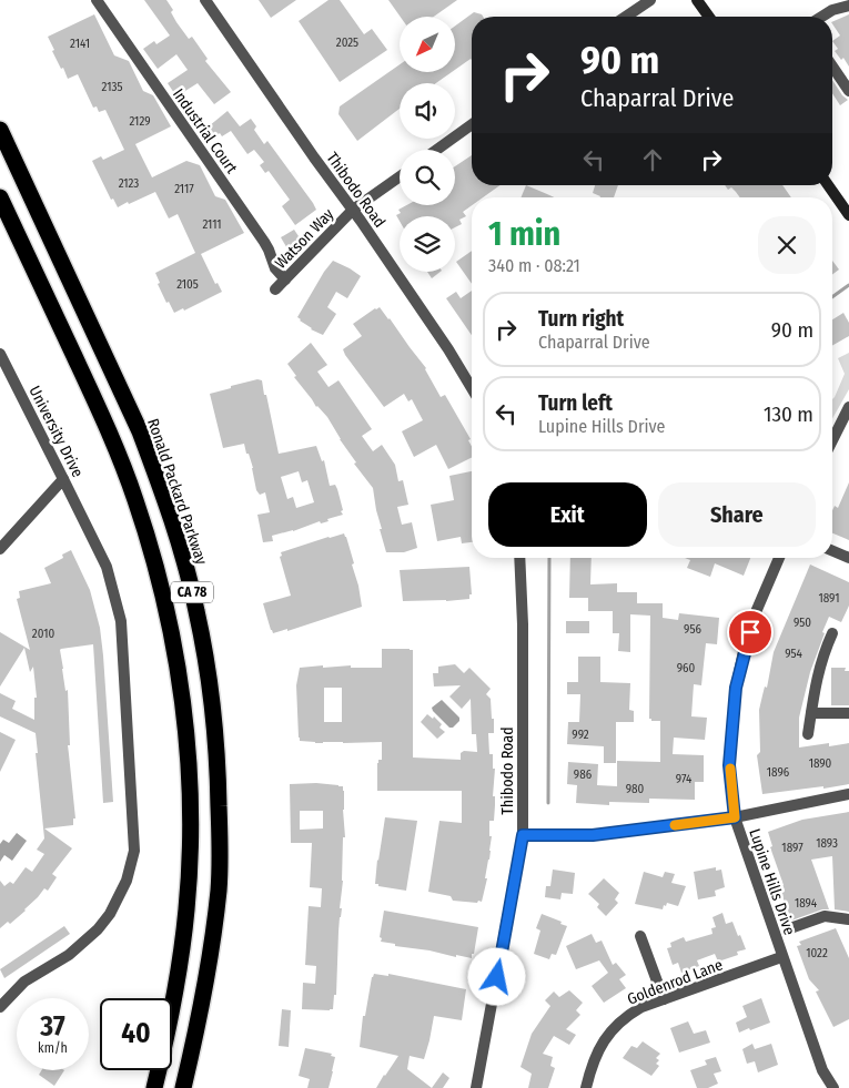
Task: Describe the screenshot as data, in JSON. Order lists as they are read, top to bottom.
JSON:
{
  "streets": {
    "highway": ["Ronald Packard Parkway", "CA 78"],
    "street": [
      "Industrial Court",
      "Thibodo Road",
      "Watson Way",
      "University Drive",
      "Lupine Hills Drive",
      "Goldenrod Lane"
    ]
  },
  "crossings": [
    ["Industrial Court", "Watson Way"],
    ["Thibodo Road", "Watson Way"],
    ["Lupine Hills Drive", "Goldenrod Lane"]
  ],
  "house_numbers": [
    "2025",
    "2141",
    "2135",
    "2129",
    "2123",
    "2117",
    "2111",
    "2105",
    "1891",
    "950",
    "956",
    "2010",
    "954",
    "960",
    "992",
    "1890",
    "1896",
    "986",
    "974",
    "980",
    "1893",
    "1897",
    "1894",
    "1022"
  ],
  "north": "bottom left",
  "page": {
    "turn": ["90 m", "Chaparral Drive"],
    "heading": ["1 min", "340 m · 08:21"],
    "list": [
      {
        "name": "Turn right",
        "note": "Chaparral Drive",
        "value": "90 m"
      },
      {
        "name": "Turn left",
        "note": "Lupine Hills Drive",
        "value": "130 m"
      }
    ],
    "buttons": ["Exit", "Share"],
    "speed": "37 km/h",
    "limit": "40"
  }
}
